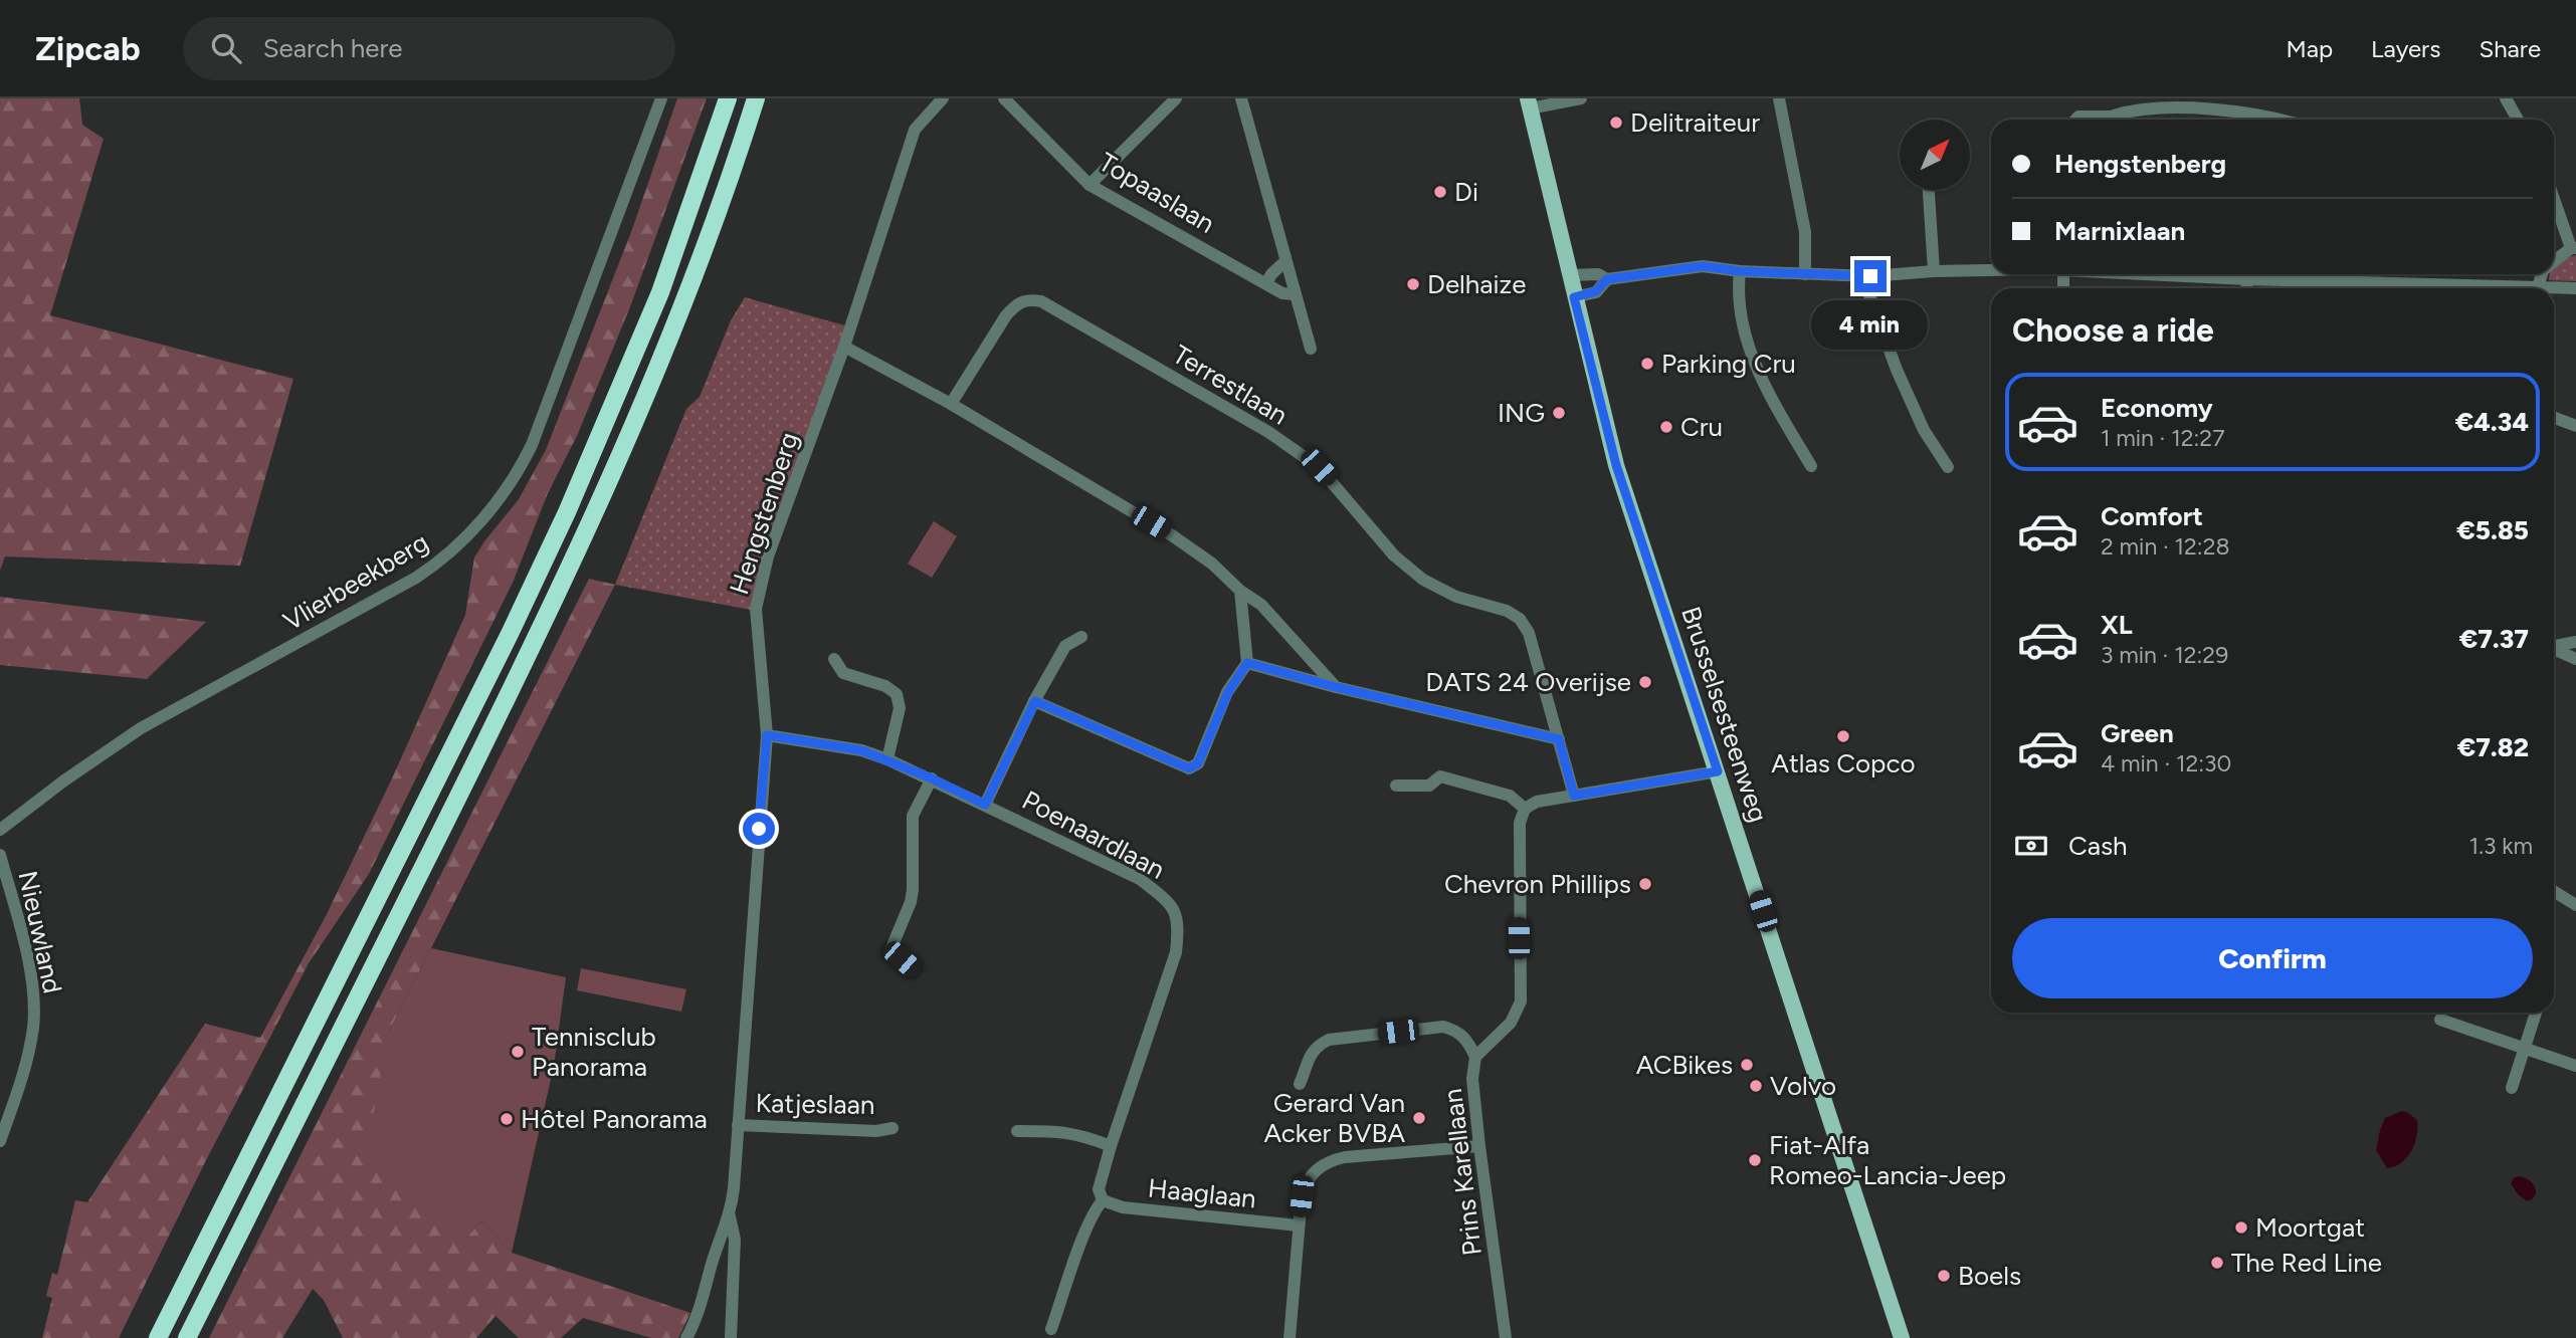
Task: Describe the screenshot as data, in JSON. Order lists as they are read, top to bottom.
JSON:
{
  "streets": {
    "main road": ["Brusselsesteenweg"],
    "street": [
      "Topaaslaan",
      "Terrestlaan",
      "Hengstenberg",
      "Vlierbeekberg",
      "Poenaardlaan",
      "Nieuwland",
      "Katjeslaan",
      "Prins Karellaan",
      "Haaglaan"
    ]
  },
  "crossings": [
    ["Hengstenberg", "Poenaardlaan"],
    ["Hengstenberg", "Katjeslaan"],
    ["Poenaardlaan", "Haaglaan"]
  ],
  "places": [
    "Delitraiteur",
    "Di",
    "Delhaize",
    "Parking Cru",
    "ING",
    "Cru",
    "DATS 24 Overijse",
    "Atlas Copco",
    "Chevron Phillips",
    "Tennisclub Panorama",
    "ACBikes",
    "Volvo",
    "Gerard Van Acker BVBA",
    "Hôtel Panorama",
    "Fiat-Alfa Romeo-Lancia-Jeep",
    "Moortgat",
    "The Red Line",
    "Boels"
  ],
  "north": "top right",
  "page": {
    "header": "Zipcab",
    "search": "Search here",
    "nav": ["Map", "Layers", "Share"],
    "banner": ["Hengstenberg", "Marnixlaan"],
    "heading": "Choose a ride",
    "bubble": "4 min",
    "list": [
      {
        "name": "Economy",
        "note": "1 min · 12:27",
        "value": "€4.34"
      },
      {
        "name": "Comfort",
        "note": "2 min · 12:28",
        "value": "€5.85"
      },
      {
        "name": "XL",
        "note": "3 min · 12:29",
        "value": "€7.37"
      },
      {
        "name": "Green",
        "note": "4 min · 12:30",
        "value": "€7.82"
      }
    ],
    "pay": ["Cash", "1.3 km"],
    "buttons": "Confirm"
  }
}
